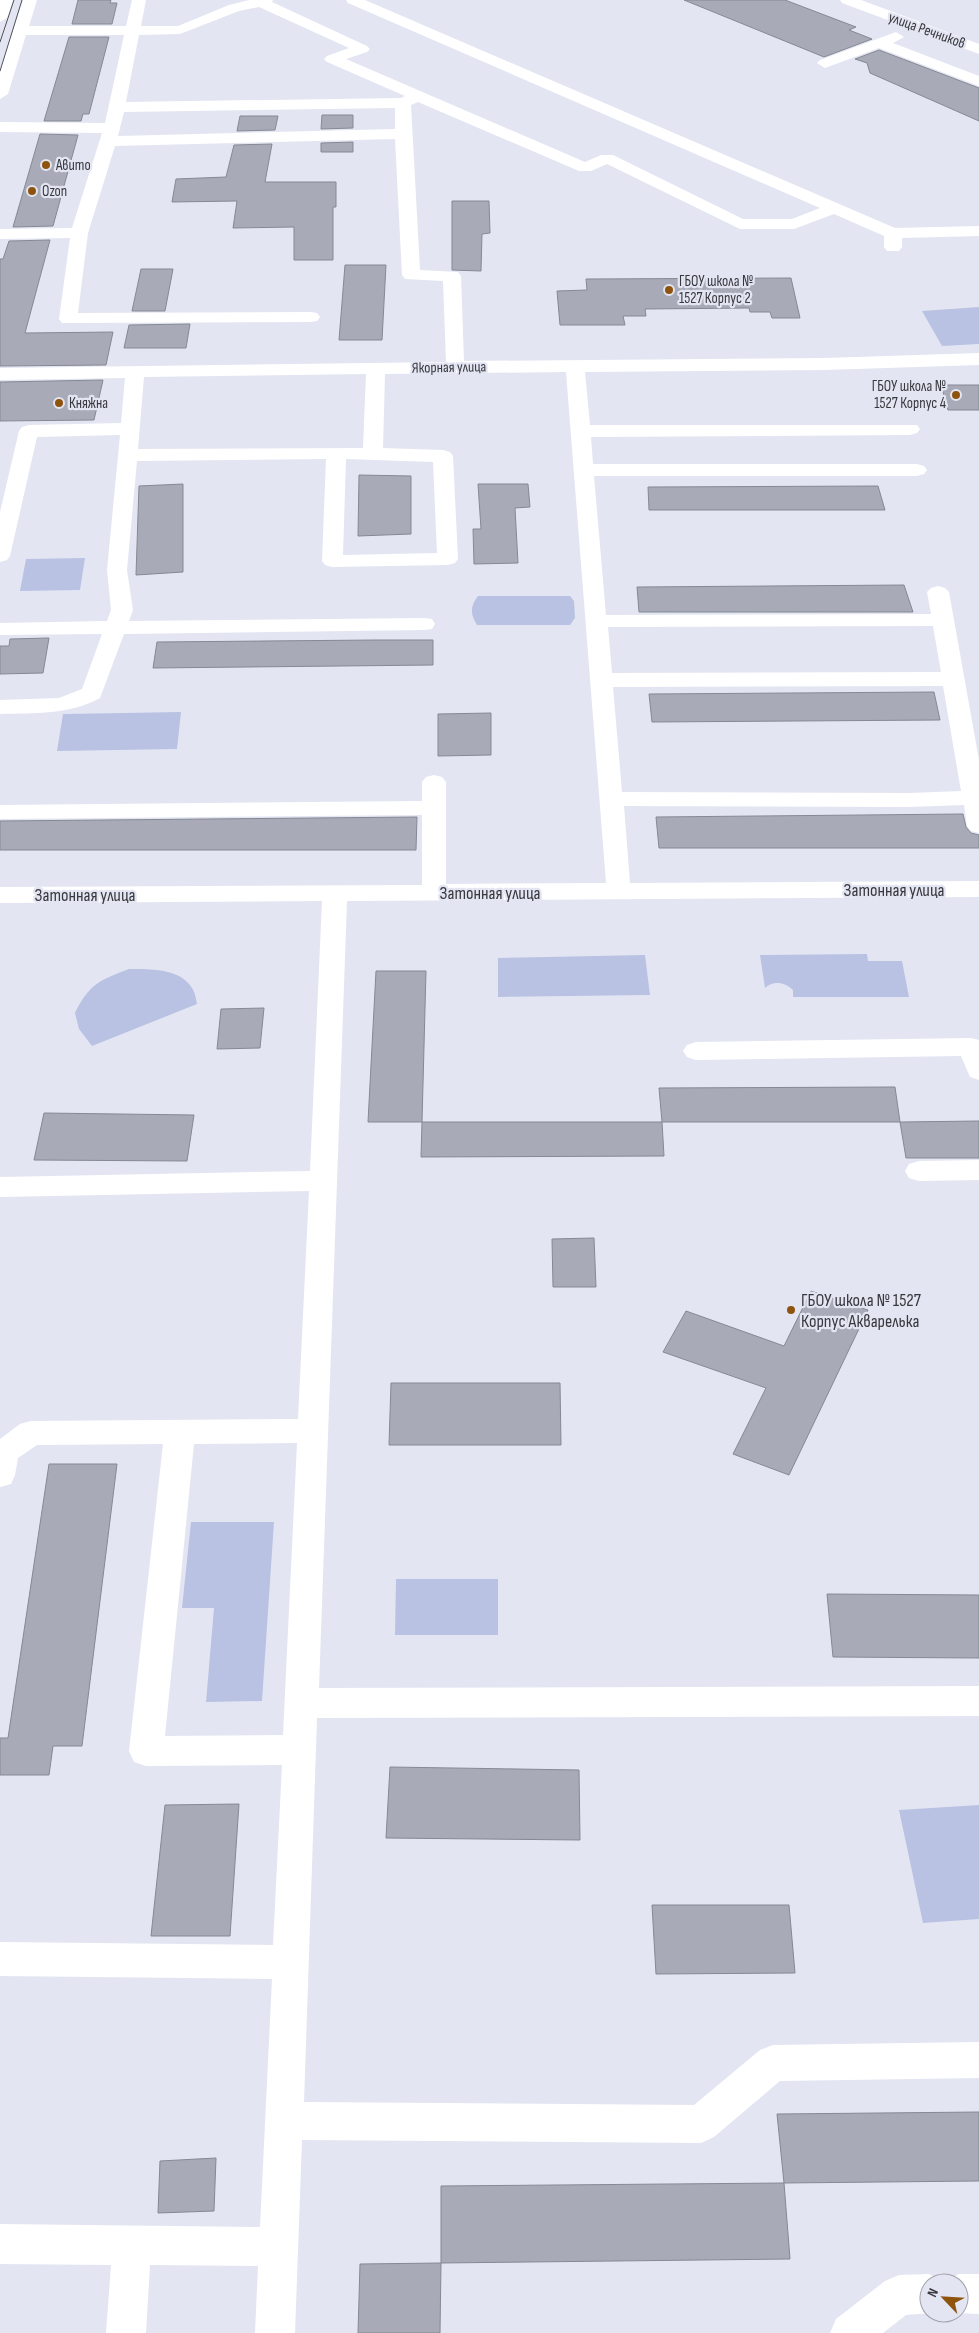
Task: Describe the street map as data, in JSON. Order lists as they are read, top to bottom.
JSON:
{
  "streets": {
    "street": ["улица Речников", "Якорная улица", "Затонная улица"]
  },
  "places": [
    "Авито",
    "Ozon",
    "ГБОУ школа № 1527 Корпус 2",
    "ГБОУ школа № 1527 Корпус 4",
    "Княжна",
    "ГБОУ школа № 1527 Корпус Акварелька"
  ],
  "north": "top left"
}
